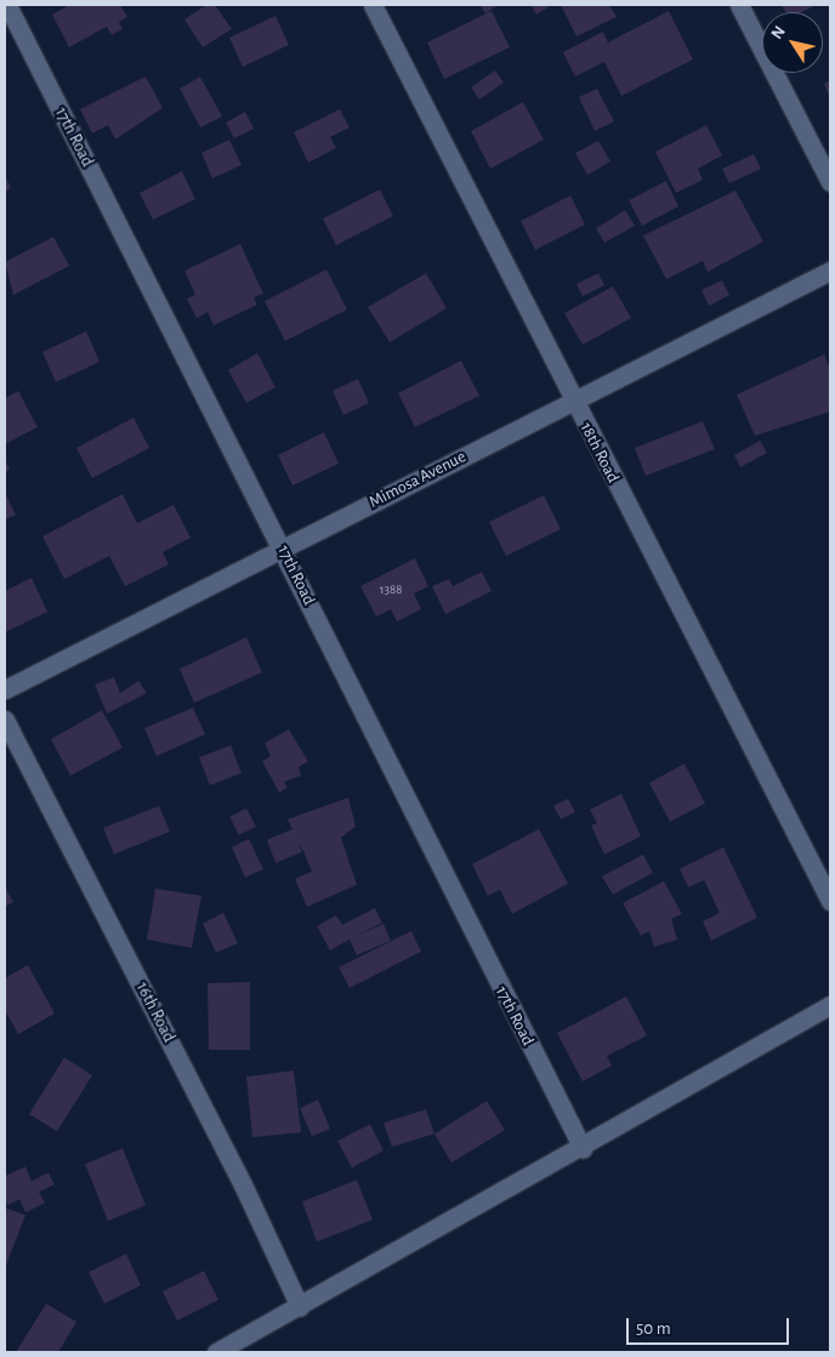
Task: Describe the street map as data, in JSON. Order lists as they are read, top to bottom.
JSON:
{
  "streets": {
    "street": [
      "17th Road",
      "18th Road",
      "Mimosa Avenue",
      "16th Road"
    ]
  },
  "crossings": [
    ["17th Road", "Mimosa Avenue"],
    ["18th Road", "Mimosa Avenue"]
  ],
  "house_numbers": ["1388"],
  "scale_bar": "50 m",
  "north": "top left"
}
